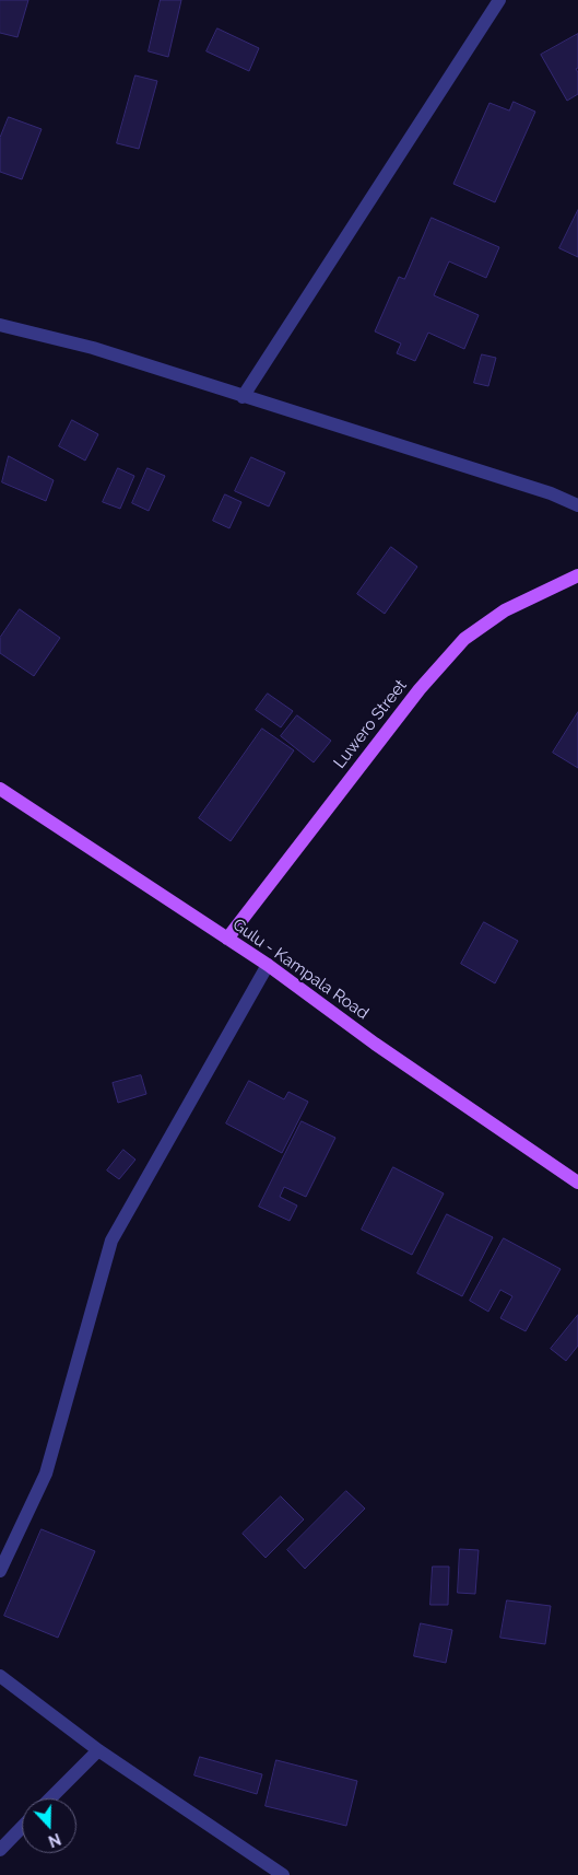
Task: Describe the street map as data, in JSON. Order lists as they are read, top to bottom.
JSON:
{
  "streets": {
    "main road": ["Luwero Street", "Gulu - Kampala Road"]
  },
  "crossings": [
    ["Luwero Street", "Gulu - Kampala Road"]
  ],
  "north": "bottom"
}
